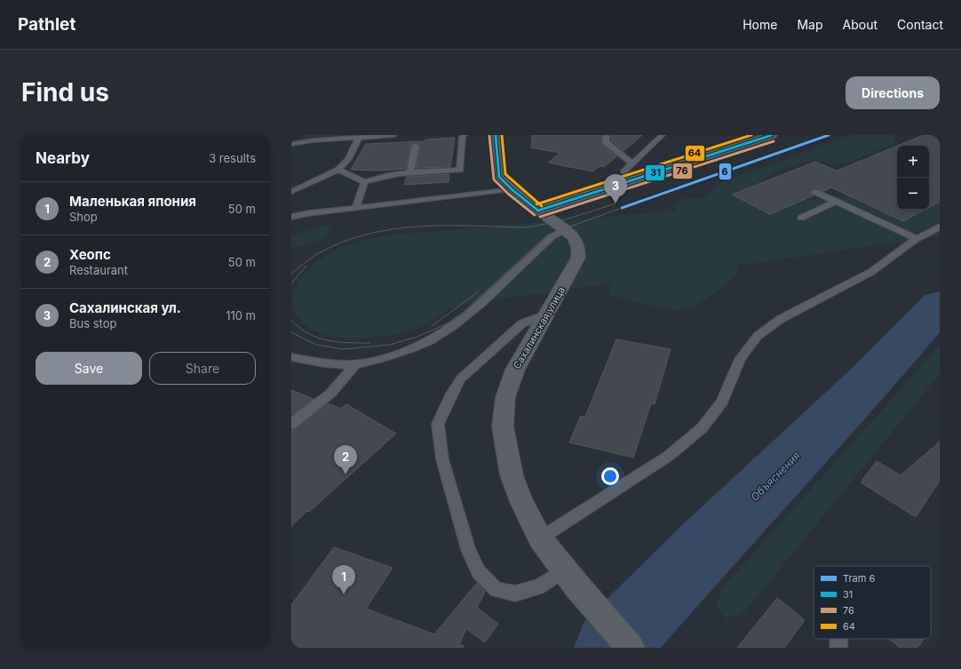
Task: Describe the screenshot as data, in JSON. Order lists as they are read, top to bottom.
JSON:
{
  "streets": {
    "main road": ["Сахалинская улица"]
  },
  "water": ["Объяснения"],
  "lines": [
    "tram line 6",
    "transit line 31",
    "transit line 64",
    "transit line 76"
  ],
  "legend": [
    "Tram 6",
    "31",
    "76",
    "64"
  ],
  "page": {
    "header": "Pathlet",
    "nav": [
      "Home",
      "Map",
      "About",
      "Contact"
    ],
    "buttons": [
      "Directions",
      ["Save", "Share"]
    ],
    "title": "Find us",
    "heading": ["Nearby", "3 results"],
    "map_buttons": ["+", "−"],
    "pins": ["3", "2", "1"],
    "list": [
      {
        "mark": "1",
        "name": "Маленькая япония",
        "note": "Shop",
        "value": "50 m"
      },
      {
        "mark": "2",
        "name": "Хеопс",
        "note": "Restaurant",
        "value": "50 m"
      },
      {
        "mark": "3",
        "name": "Сахалинская ул.",
        "note": "Bus stop",
        "value": "110 m"
      }
    ]
  }
}
